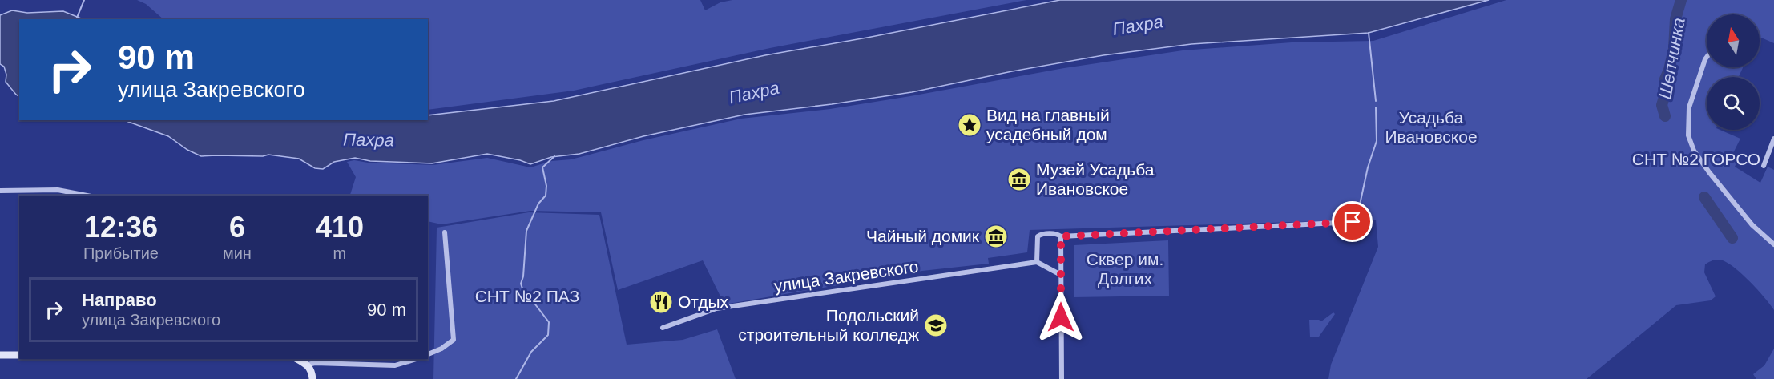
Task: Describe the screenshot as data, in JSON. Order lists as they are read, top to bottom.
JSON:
{
  "streets": {
    "street": ["улица Закревского"]
  },
  "water": ["Пахра", "Шепчинка"],
  "parks": [
    "Усадьба Ивановское",
    "СНТ №2 ГОРСО",
    "Сквер им. Долгих",
    "СНТ №2 ПАЗ"
  ],
  "places": {
    "place": ["Вид на главный усадебный дом"],
    "museum": ["Музей Усадьба Ивановское", "Чайный домик"],
    "restaurant": ["Отдых"],
    "school or university": ["Подольский строительный колледж"]
  },
  "north": "top",
  "page": {
    "turn": ["90 m", "улица Закревского"],
    "eta": [
      "12:36",
      "Прибытие",
      "6",
      "мин",
      "410",
      "m"
    ],
    "list": [
      {
        "name": "Направо",
        "note": "улица Закревского",
        "value": "90 m"
      }
    ]
  }
}
